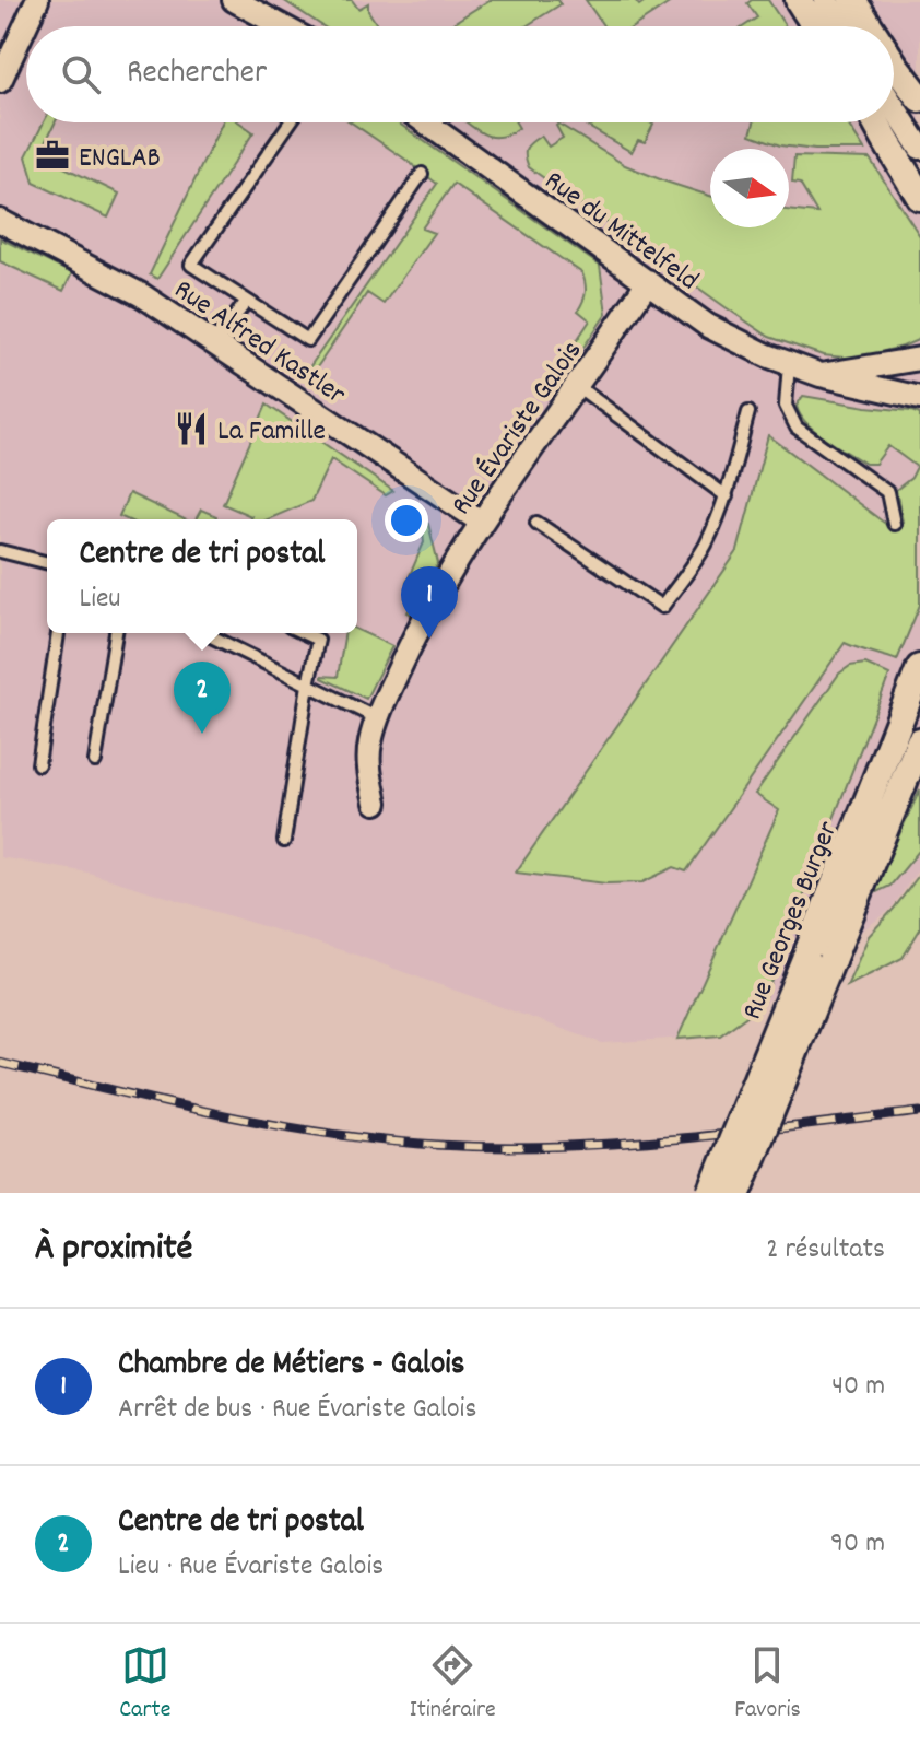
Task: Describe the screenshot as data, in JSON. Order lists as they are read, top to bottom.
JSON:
{
  "streets": {
    "street": [
      "Rue du Mittelfeld",
      "Rue Alfred Kastler",
      "Rue Évariste Galois",
      "Rue Georges Burger"
    ]
  },
  "crossings": [
    ["Rue du Mittelfeld", "Rue Évariste Galois"],
    ["Rue Alfred Kastler", "Rue Évariste Galois"]
  ],
  "places": {
    "office": ["ENGLAB"],
    "restaurant": ["La Famille"]
  },
  "north": "right",
  "page": {
    "search": "Rechercher",
    "popup": ["Centre de tri postal", "Lieu"],
    "pins": ["1", "2"],
    "heading": ["À proximité", "2 résultats"],
    "list": [
      {
        "mark": "1",
        "name": "Chambre de Métiers - Galois",
        "note": "Arrêt de bus · Rue Évariste Galois",
        "value": "40 m"
      },
      {
        "mark": "2",
        "name": "Centre de tri postal",
        "note": "Lieu · Rue Évariste Galois",
        "value": "90 m"
      }
    ],
    "nav": ["Carte", "Itinéraire", "Favoris"]
  }
}
